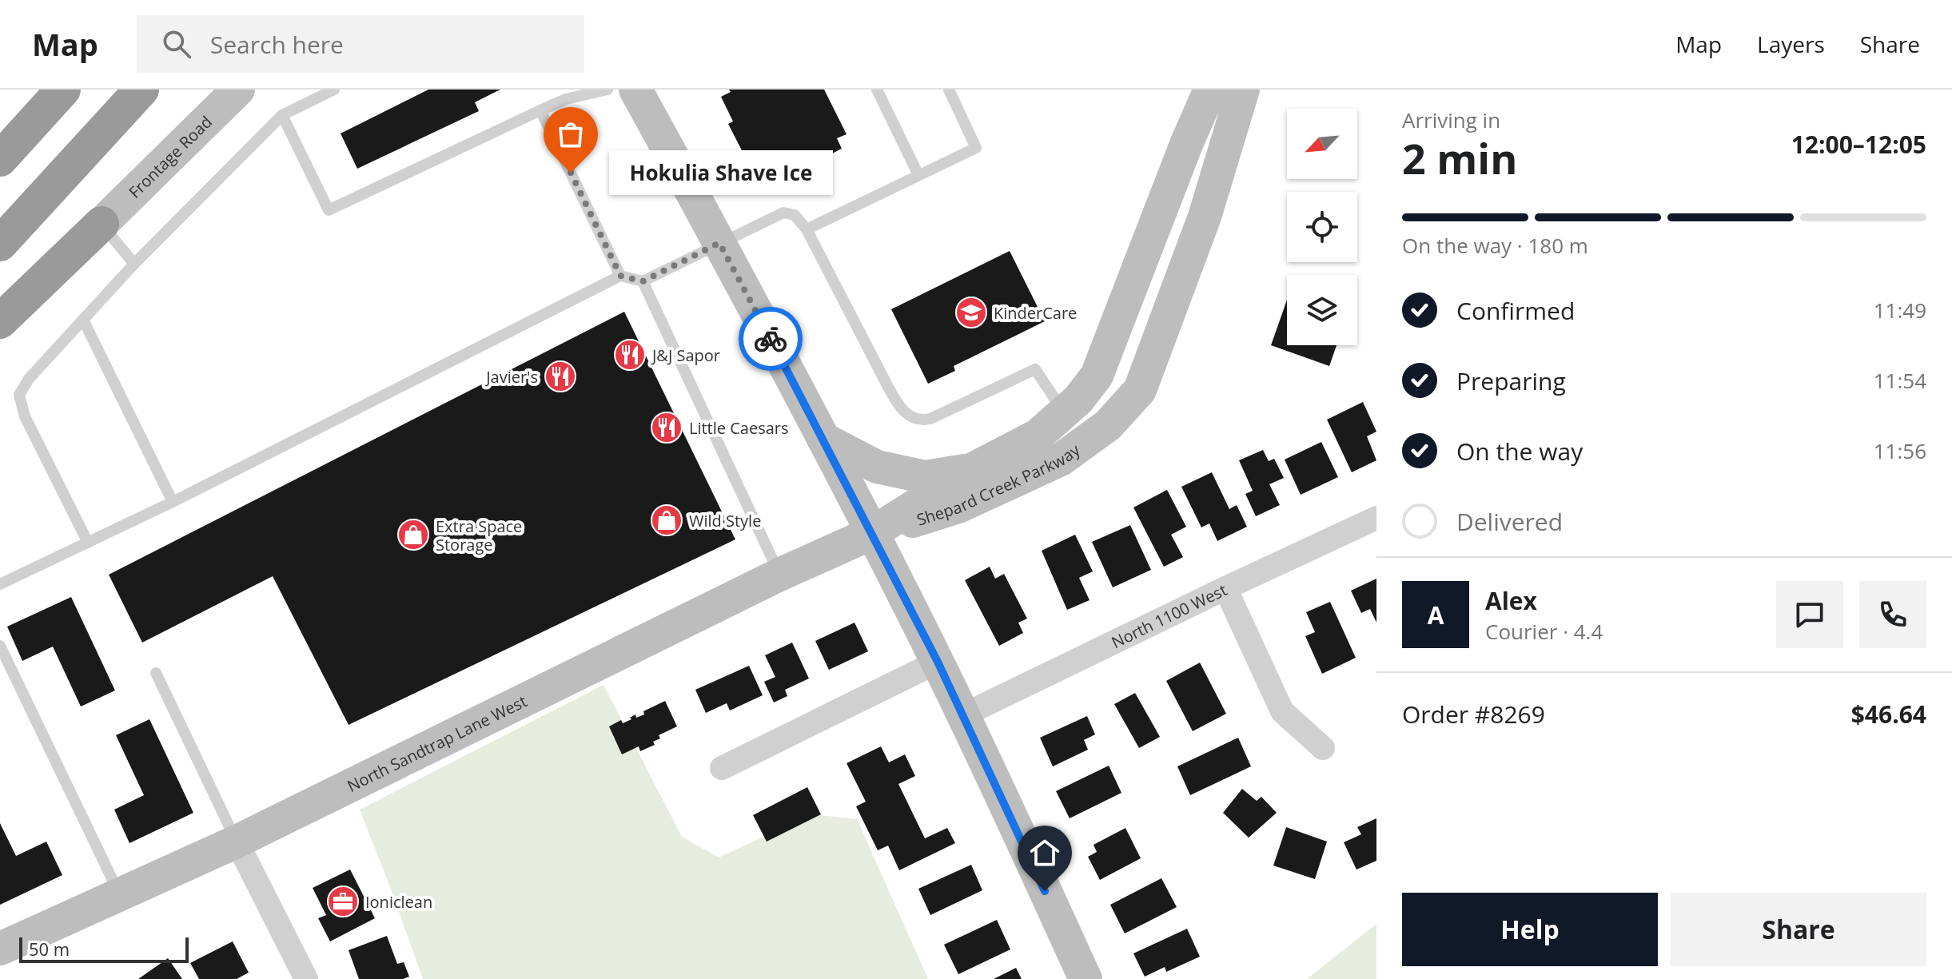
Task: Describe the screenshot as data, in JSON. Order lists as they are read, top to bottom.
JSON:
{
  "streets": {
    "street": [
      "Frontage Road",
      "Shepard Creek Parkway",
      "North 1100 West",
      "North Sandtrap Lane West"
    ]
  },
  "crossings": [
    ["Shepard Creek Parkway", "North Sandtrap Lane West"]
  ],
  "places": {
    "other": ["Hokulia Shave Ice"],
    "school or university": ["KinderCare"],
    "restaurant": ["J&J Sapor", "Javier's", "Little Caesars"],
    "shop": ["Wild Style", "Extra Space Storage"],
    "office": ["Ioniclean"]
  },
  "scale_bar": "50 m",
  "north": "bottom left",
  "page": {
    "header": "Map",
    "search": "Search here",
    "nav": ["Map", "Layers", "Share"],
    "heading": ["2 min", "Arriving in", "12:00–12:05"],
    "panel": [
      "Alex",
      "Courier · 4.4",
      "Order #8269",
      "$46.64"
    ],
    "bubble": "Hokulia Shave Ice",
    "bar": "On the way · 180 m",
    "list": [
      ["Confirmed", "11:49"],
      ["Preparing", "11:54"],
      ["On the way", "11:56"],
      "Delivered"
    ],
    "round": "A",
    "buttons": ["Help", "Share"],
    "scale": "50 m"
  }
}
